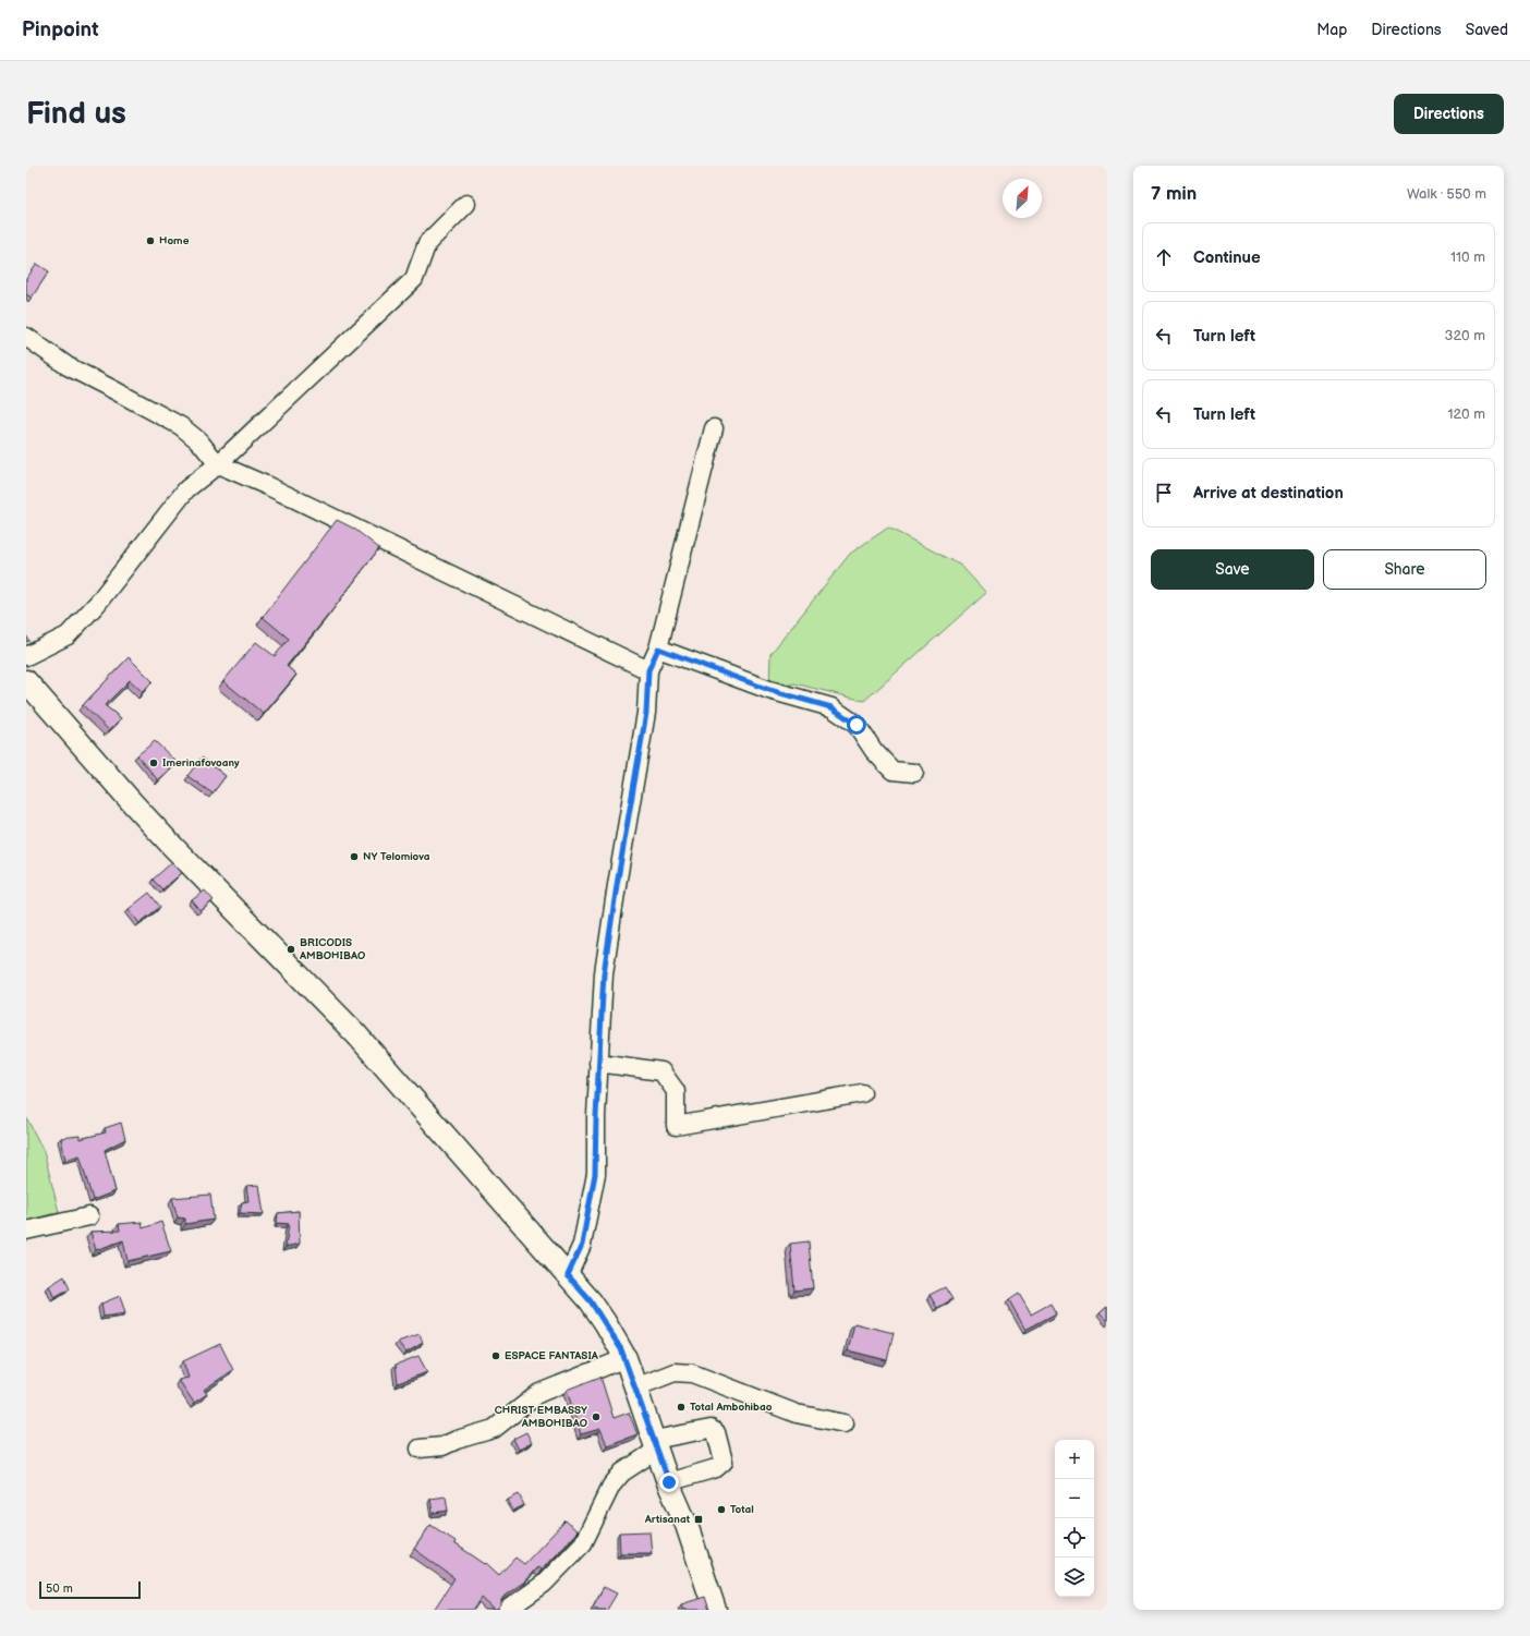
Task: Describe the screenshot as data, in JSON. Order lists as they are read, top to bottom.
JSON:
{
  "places": {
    "other": [
      "Home",
      "Imerinafovoany",
      "NY Telomiova",
      "BRICODIS AMBOHIBAO",
      "ESPACE FANTASIA",
      "Total Ambohibao",
      "CHRIST EMBASSY AMBOHIBAO",
      "Total"
    ],
    "transit": ["Artisanat"]
  },
  "scale_bar": "50 m",
  "north": "top right",
  "page": {
    "header": "Pinpoint",
    "nav": ["Map", "Directions", "Saved"],
    "buttons": [
      "Directions",
      ["Save", "Share"]
    ],
    "title": "Find us",
    "heading": ["7 min", "Walk · 550 m"],
    "list": [
      ["Continue", "110 m"],
      ["Turn left", "320 m"],
      ["Turn left", "120 m"],
      "Arrive at destination"
    ],
    "map_buttons": ["+", "−"],
    "scale": "50 m"
  }
}
